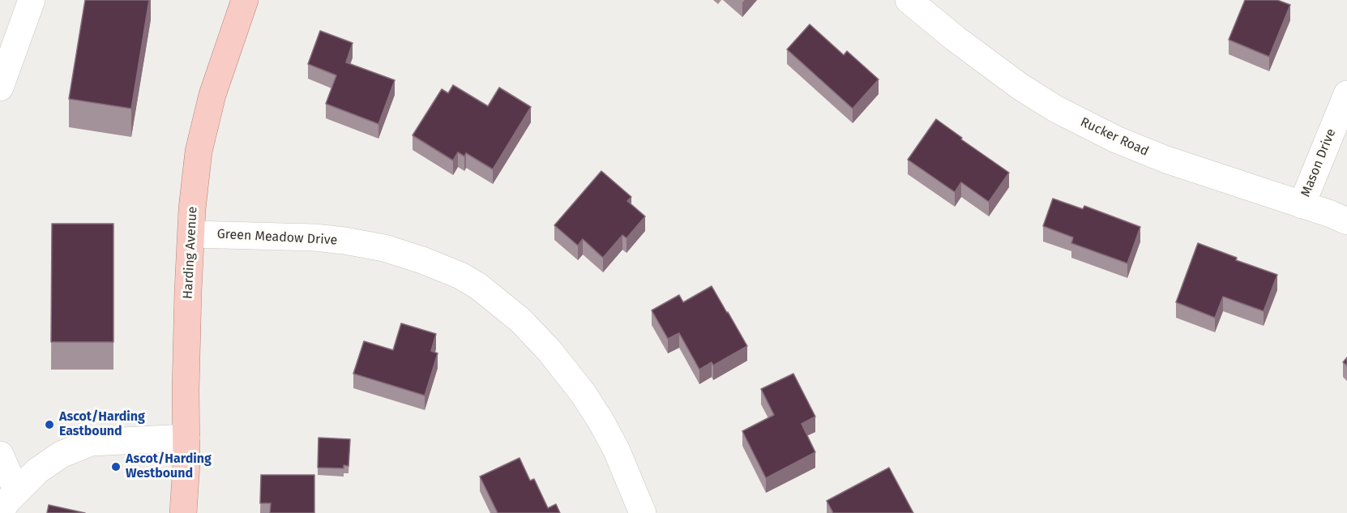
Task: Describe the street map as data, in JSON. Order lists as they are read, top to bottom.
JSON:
{
  "streets": {
    "main road": ["Harding Avenue"],
    "street": ["Rucker Road", "Mason Drive", "Green Meadow Drive"]
  },
  "crossings": [
    ["Rucker Road", "Mason Drive"],
    ["Green Meadow Drive", "Harding Avenue"]
  ],
  "places": ["Ascot/Harding Eastbound", "Ascot/Harding Westbound"]
}
